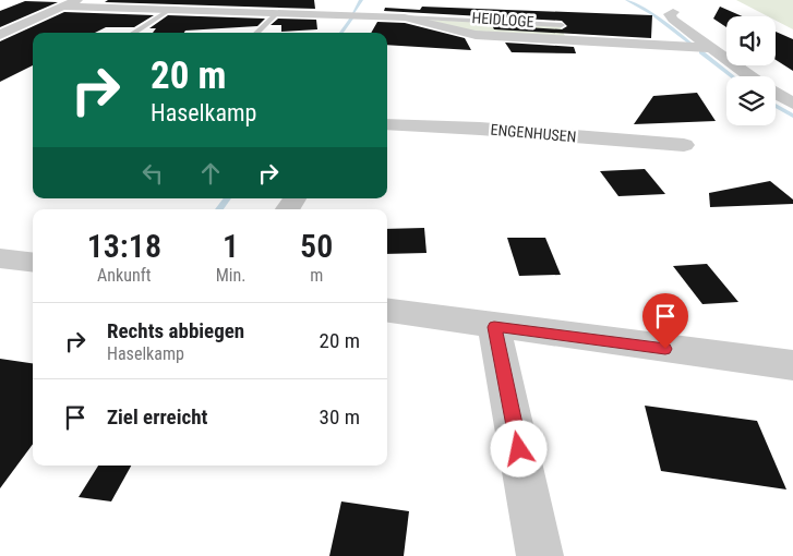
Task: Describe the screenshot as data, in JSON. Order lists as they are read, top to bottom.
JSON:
{
  "streets": {
    "street": ["HEIDLOGE", "ENGENHUSEN"]
  },
  "page": {
    "turn": ["20 m", "Haselkamp"],
    "eta": [
      "13:18",
      "Ankunft",
      "1",
      "Min.",
      "50",
      "m"
    ],
    "list": [
      {
        "name": "Rechts abbiegen",
        "note": "Haselkamp",
        "value": "20 m"
      },
      {
        "name": "Ziel erreicht",
        "value": "30 m"
      }
    ]
  }
}
